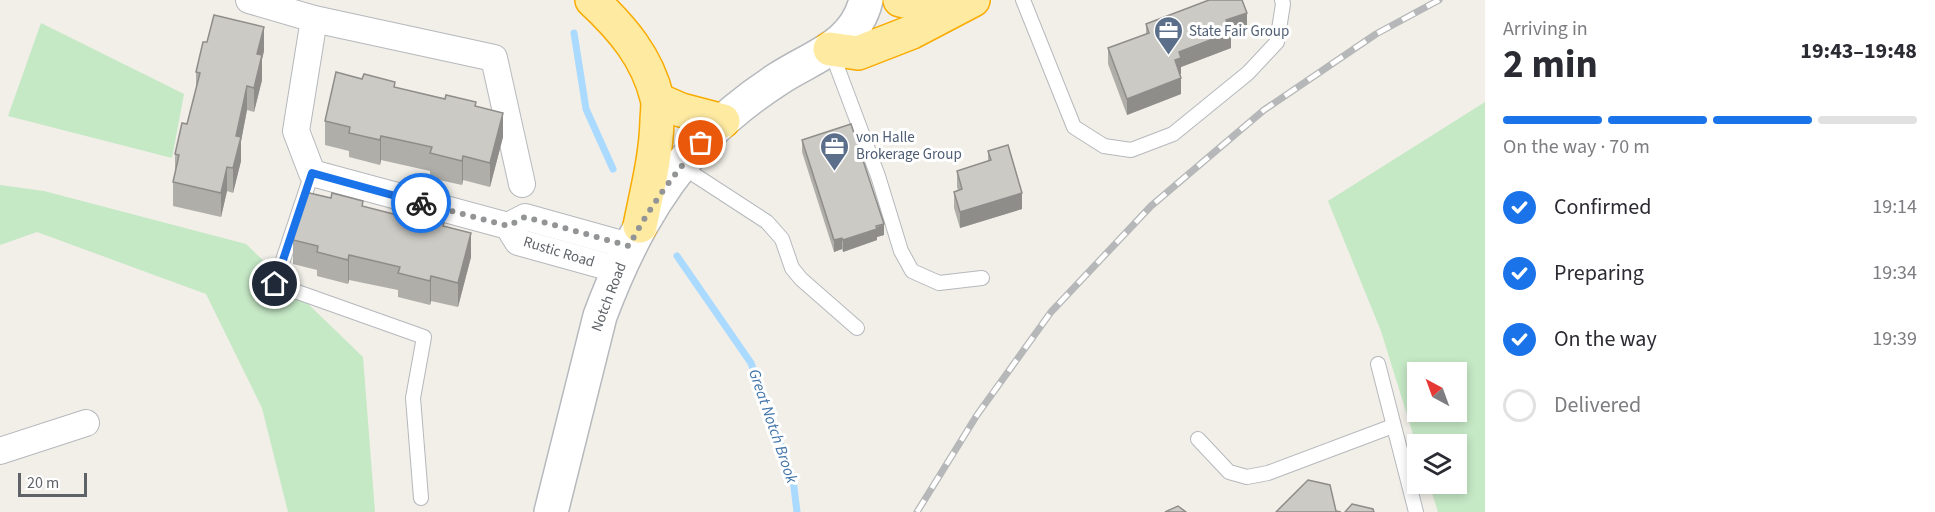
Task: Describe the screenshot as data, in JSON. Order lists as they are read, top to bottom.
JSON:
{
  "streets": {
    "street": ["Rustic Road", "Notch Road"]
  },
  "crossings": [
    ["Rustic Road", "Notch Road"]
  ],
  "water": ["Great Notch Brook"],
  "places": {
    "office": ["State Fair Group", "von Halle Brokerage Group"]
  },
  "scale_bar": "20 m",
  "north": "top left",
  "page": {
    "heading": ["2 min", "Arriving in", "19:43–19:48"],
    "bar": "On the way · 70 m",
    "list": [
      ["Confirmed", "19:14"],
      ["Preparing", "19:34"],
      ["On the way", "19:39"],
      "Delivered"
    ],
    "scale": "20 m"
  }
}
